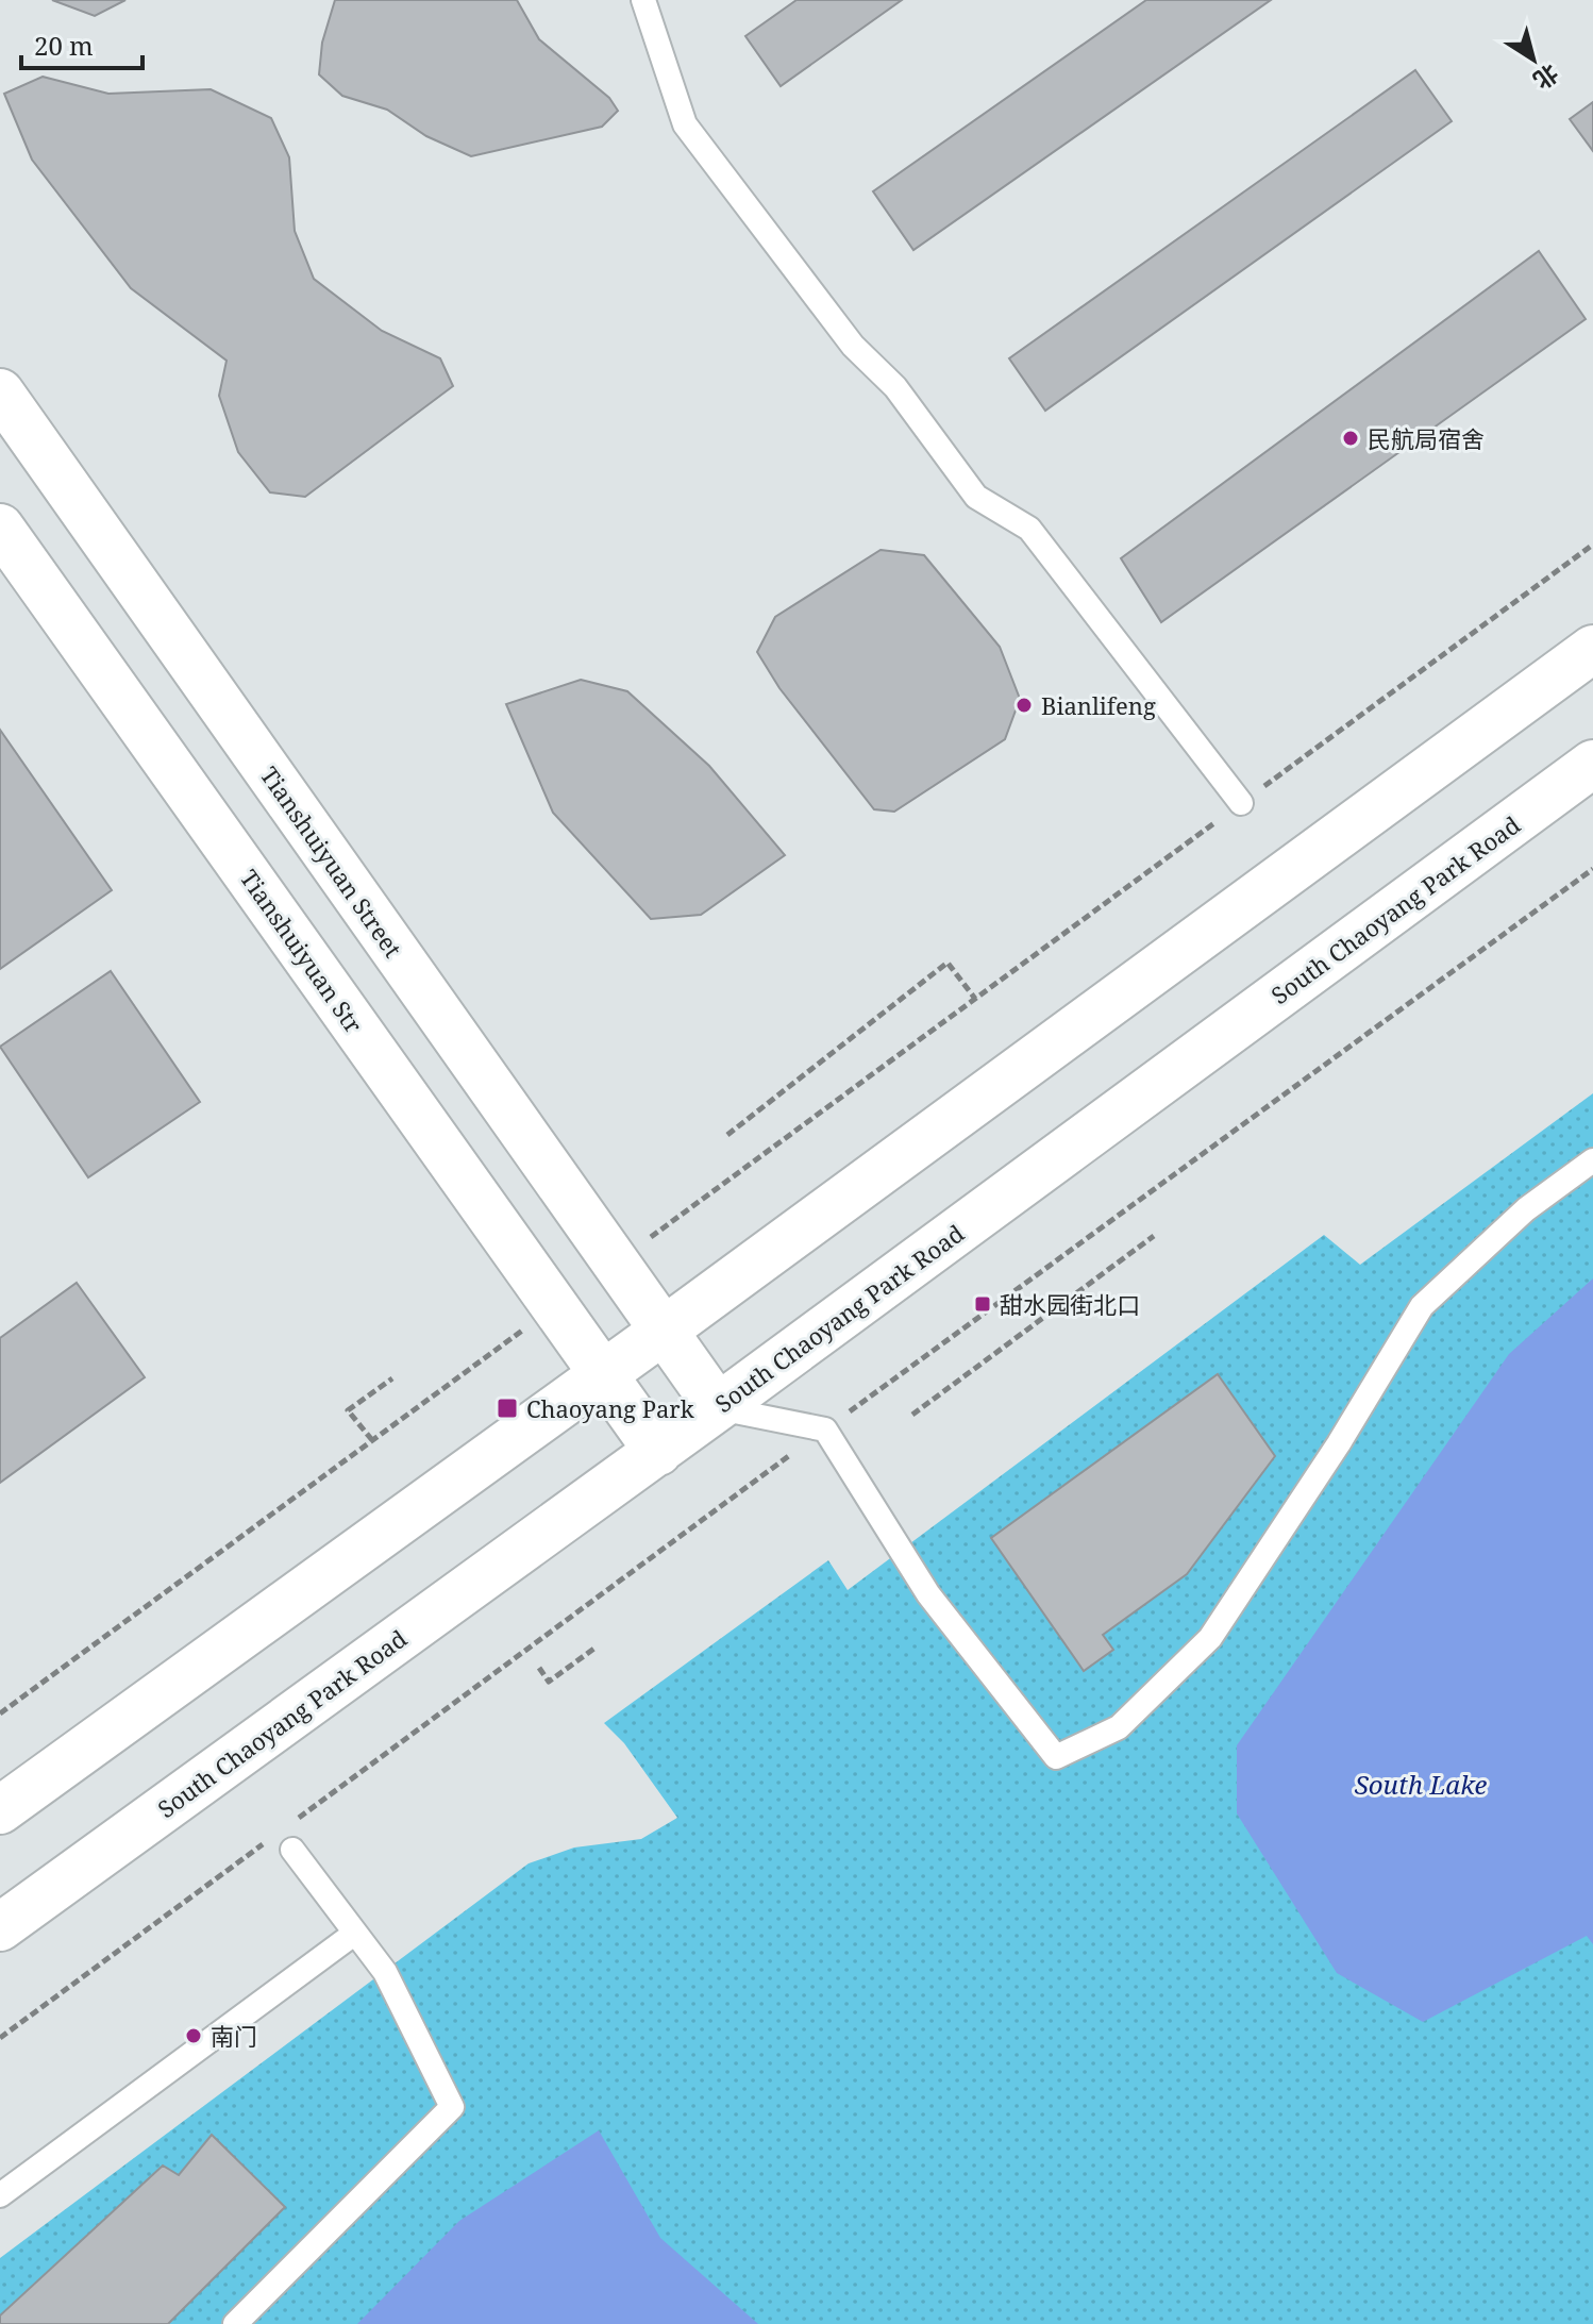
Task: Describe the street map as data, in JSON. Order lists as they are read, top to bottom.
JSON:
{
  "streets": {
    "main road": ["Tianshuiyuan Street", "South Chaoyang Park Road", "Tianshuiyuan Str"]
  },
  "crossings": [
    ["Tianshuiyuan Street", "South Chaoyang Park Road"],
    ["South Chaoyang Park Road", "Tianshuiyuan Str"]
  ],
  "water": ["South Lake"],
  "places": {
    "other": ["民航局宿舍", "Bianlifeng", "南门"],
    "transit": ["甜水园街北口", "Chaoyang Park"]
  },
  "scale_bar": "20 m",
  "north": "bottom right"
}
